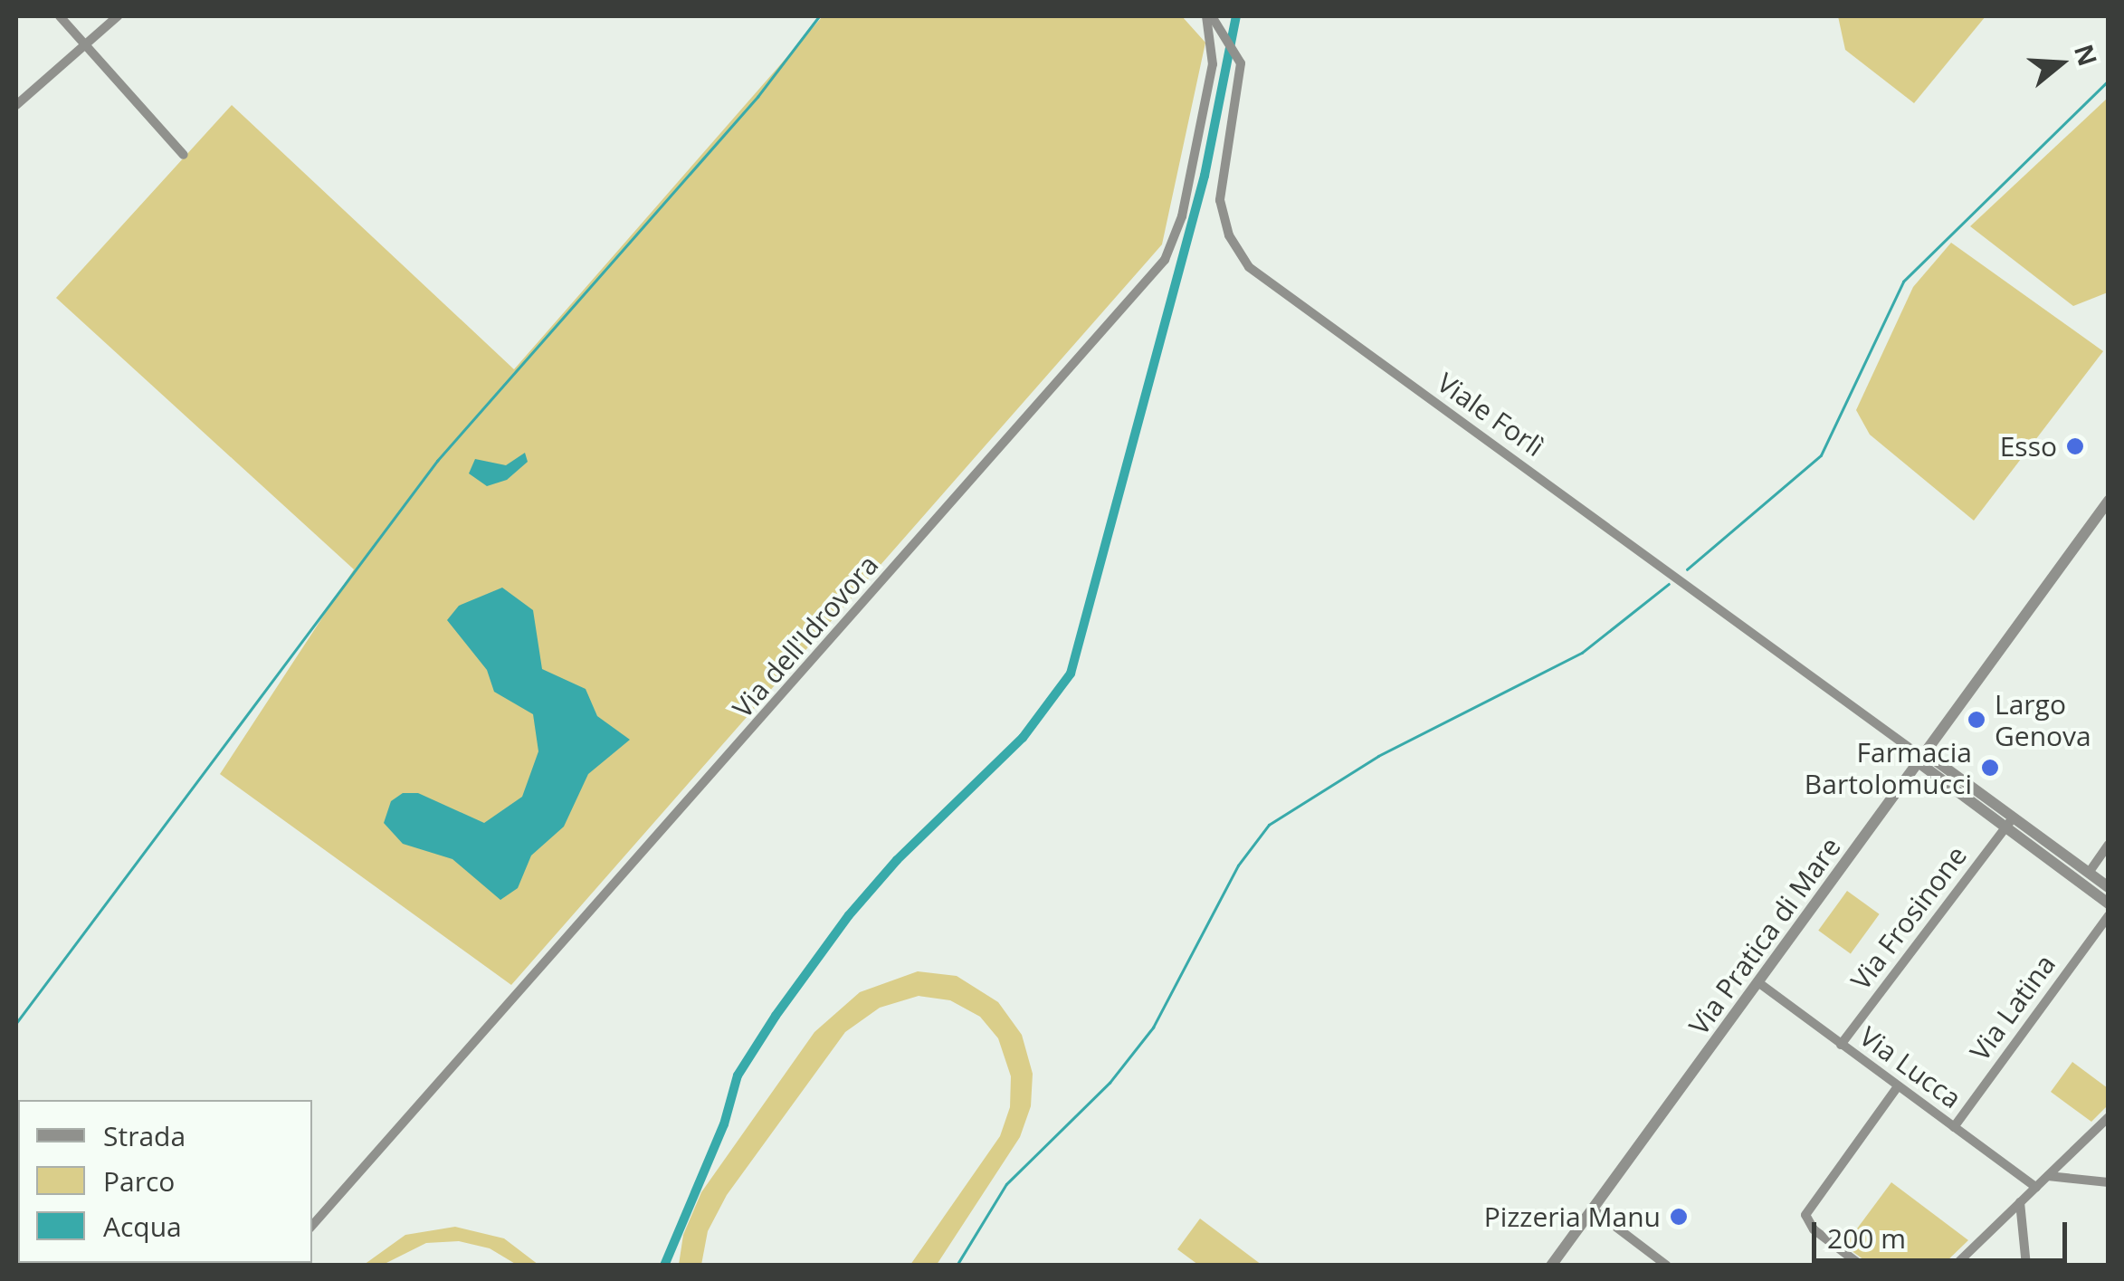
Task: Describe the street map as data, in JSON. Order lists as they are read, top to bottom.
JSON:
{
  "streets": {
    "street": [
      "Viale Forlì",
      "Via dell'Idrovora",
      "Via Frosinone",
      "Via Pratica di Mare",
      "Via Latina",
      "Via Lucca"
    ]
  },
  "crossings": [
    ["Viale Forlì", "Via dell'Idrovora"],
    ["Viale Forlì", "Via Pratica di Mare"],
    ["Via Frosinone", "Via Lucca"],
    ["Via Pratica di Mare", "Via Lucca"],
    ["Via Latina", "Via Lucca"]
  ],
  "places": [
    "Esso",
    "Largo Genova",
    "Farmacia Bartolomucci",
    "Pizzeria Manu"
  ],
  "legend": ["Strada", "Parco", "Acqua"],
  "scale_bar": "200 m",
  "north": "right"
}
